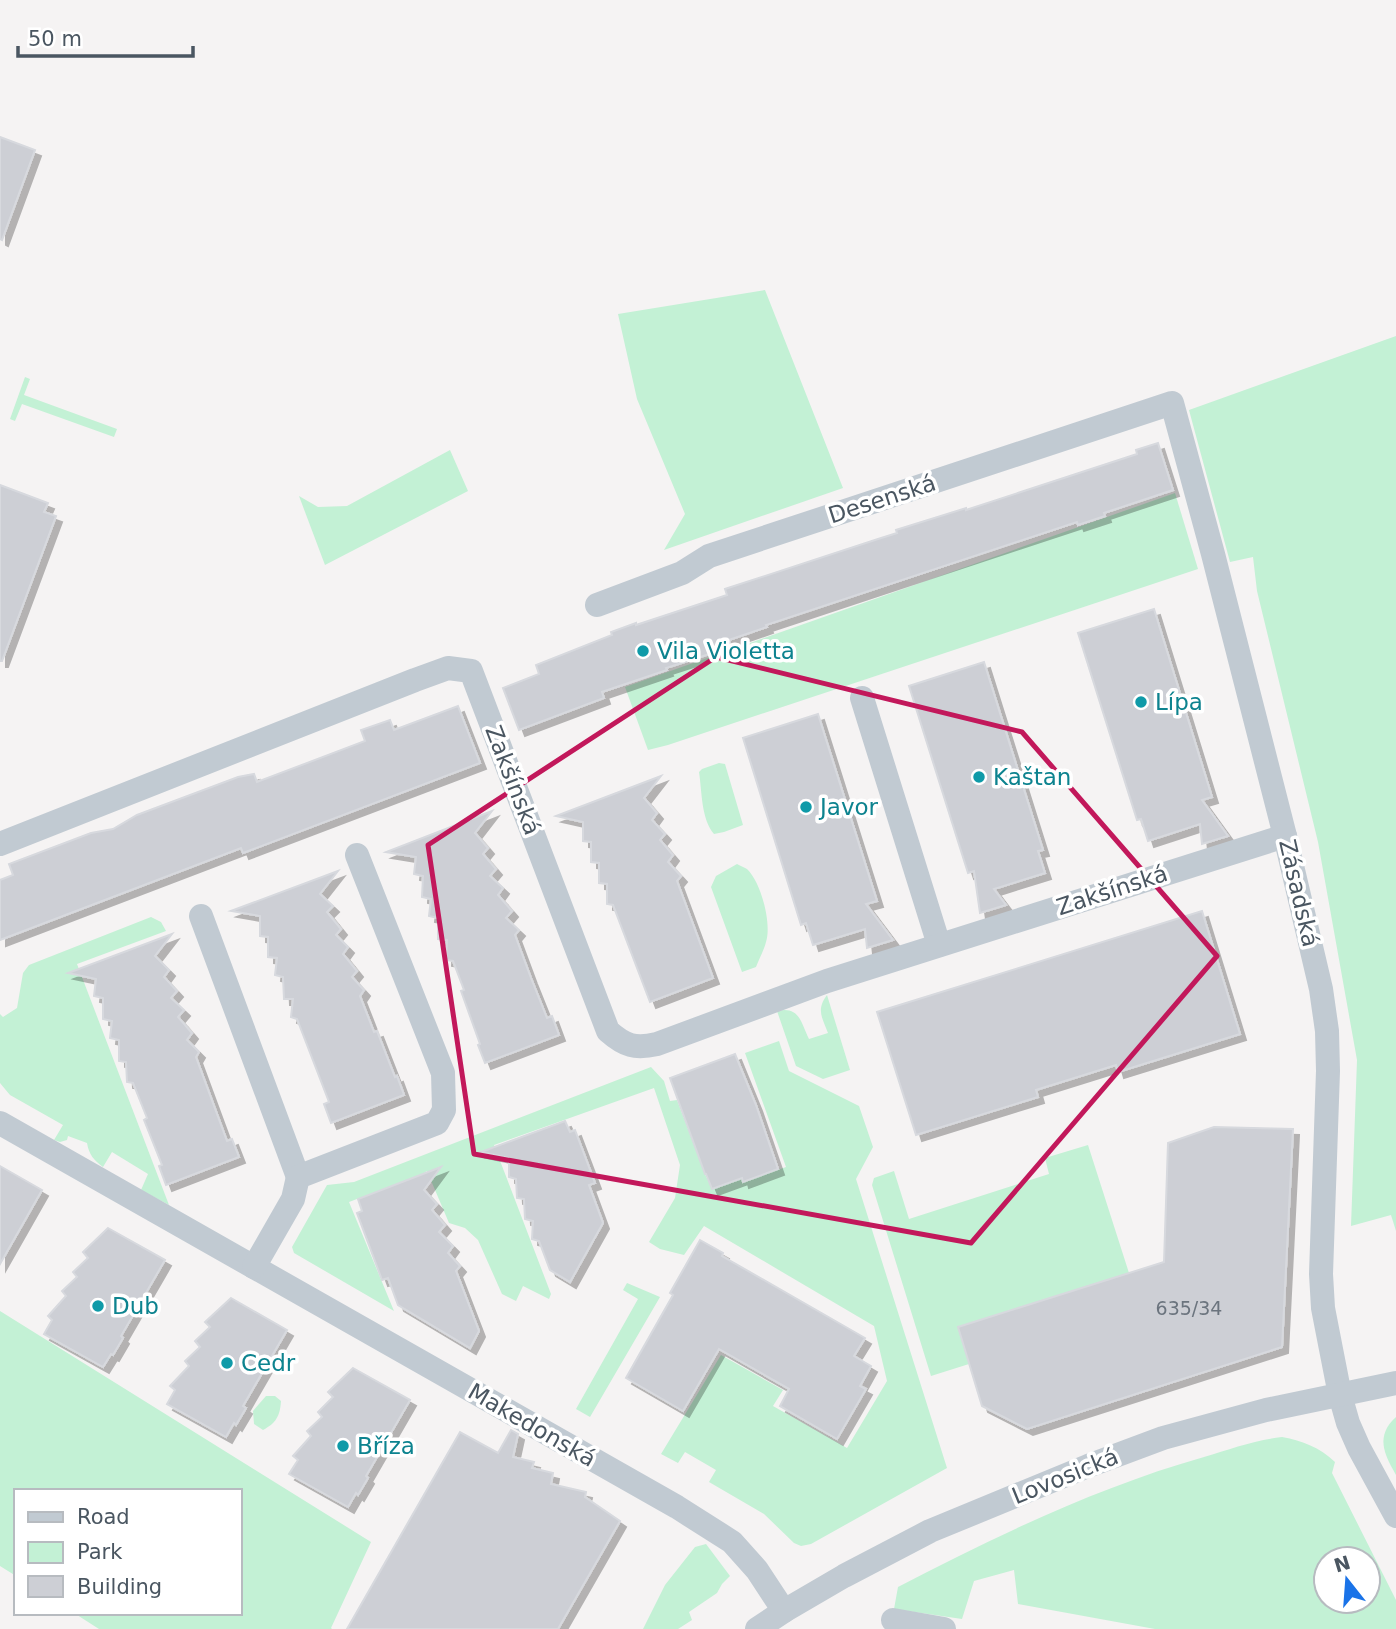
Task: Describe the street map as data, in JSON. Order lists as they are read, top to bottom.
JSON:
{
  "streets": {
    "street": [
      "Desenská",
      "Zakšínská",
      "Zásadská",
      "Makedonská",
      "Lovosická"
    ]
  },
  "crossings": [
    ["Desenská", "Zásadská"],
    ["Zakšínská", "Zásadská"],
    ["Zásadská", "Lovosická"],
    ["Makedonská", "Lovosická"]
  ],
  "places": [
    "Vila Violetta",
    "Lípa",
    "Kaštan",
    "Javor",
    "Dub",
    "Cedr",
    "Bříza"
  ],
  "house_numbers": ["635/34"],
  "legend": ["Road", "Park", "Building"],
  "scale_bar": "50 m",
  "north": "top"
}
